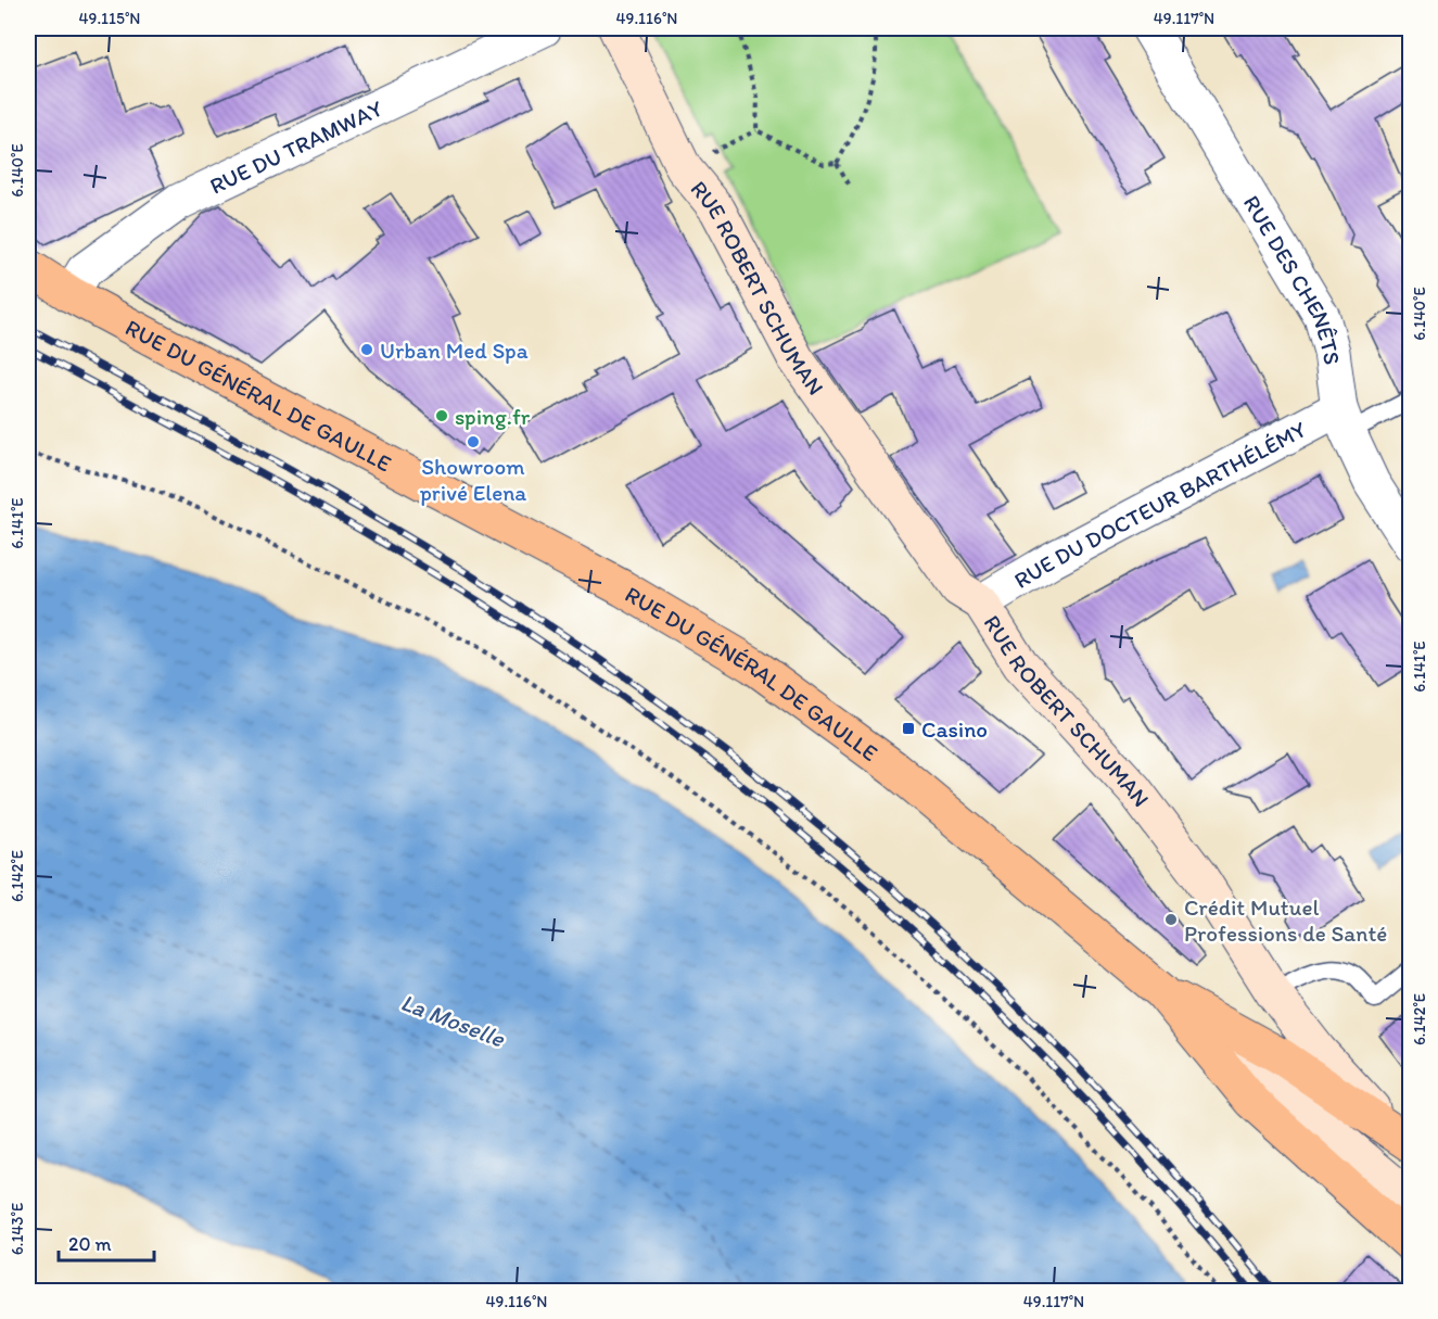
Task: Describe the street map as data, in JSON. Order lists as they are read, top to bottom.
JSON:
{
  "streets": {
    "main road": ["RUE DU GÉNÉRAL DE GAULLE"],
    "street": [
      "RUE DU TRAMWAY",
      "RUE DES CHENÊTS",
      "RUE ROBERT SCHUMAN",
      "RUE DU DOCTEUR BARTHÉLÉMY"
    ]
  },
  "crossings": [
    ["RUE DU TRAMWAY", "RUE DU GÉNÉRAL DE GAULLE"],
    ["RUE DES CHENÊTS", "RUE DU DOCTEUR BARTHÉLÉMY"],
    ["RUE ROBERT SCHUMAN", "RUE DU GÉNÉRAL DE GAULLE"],
    ["RUE ROBERT SCHUMAN", "RUE DU DOCTEUR BARTHÉLÉMY"]
  ],
  "water": ["La Moselle"],
  "places": {
    "other": [
      "Urban Med Spa",
      "sping.fr",
      "Showroom privé Elena",
      "Crédit Mutuel Professions de Santé"
    ],
    "transit": ["Casino"]
  },
  "scale_bar": "20 m",
  "coordinates": [
    "49.115°N",
    "49.116°N",
    "49.117°N",
    "6.140°E",
    "6.141°E",
    "6.142°E",
    "6.143°E"
  ]
}
